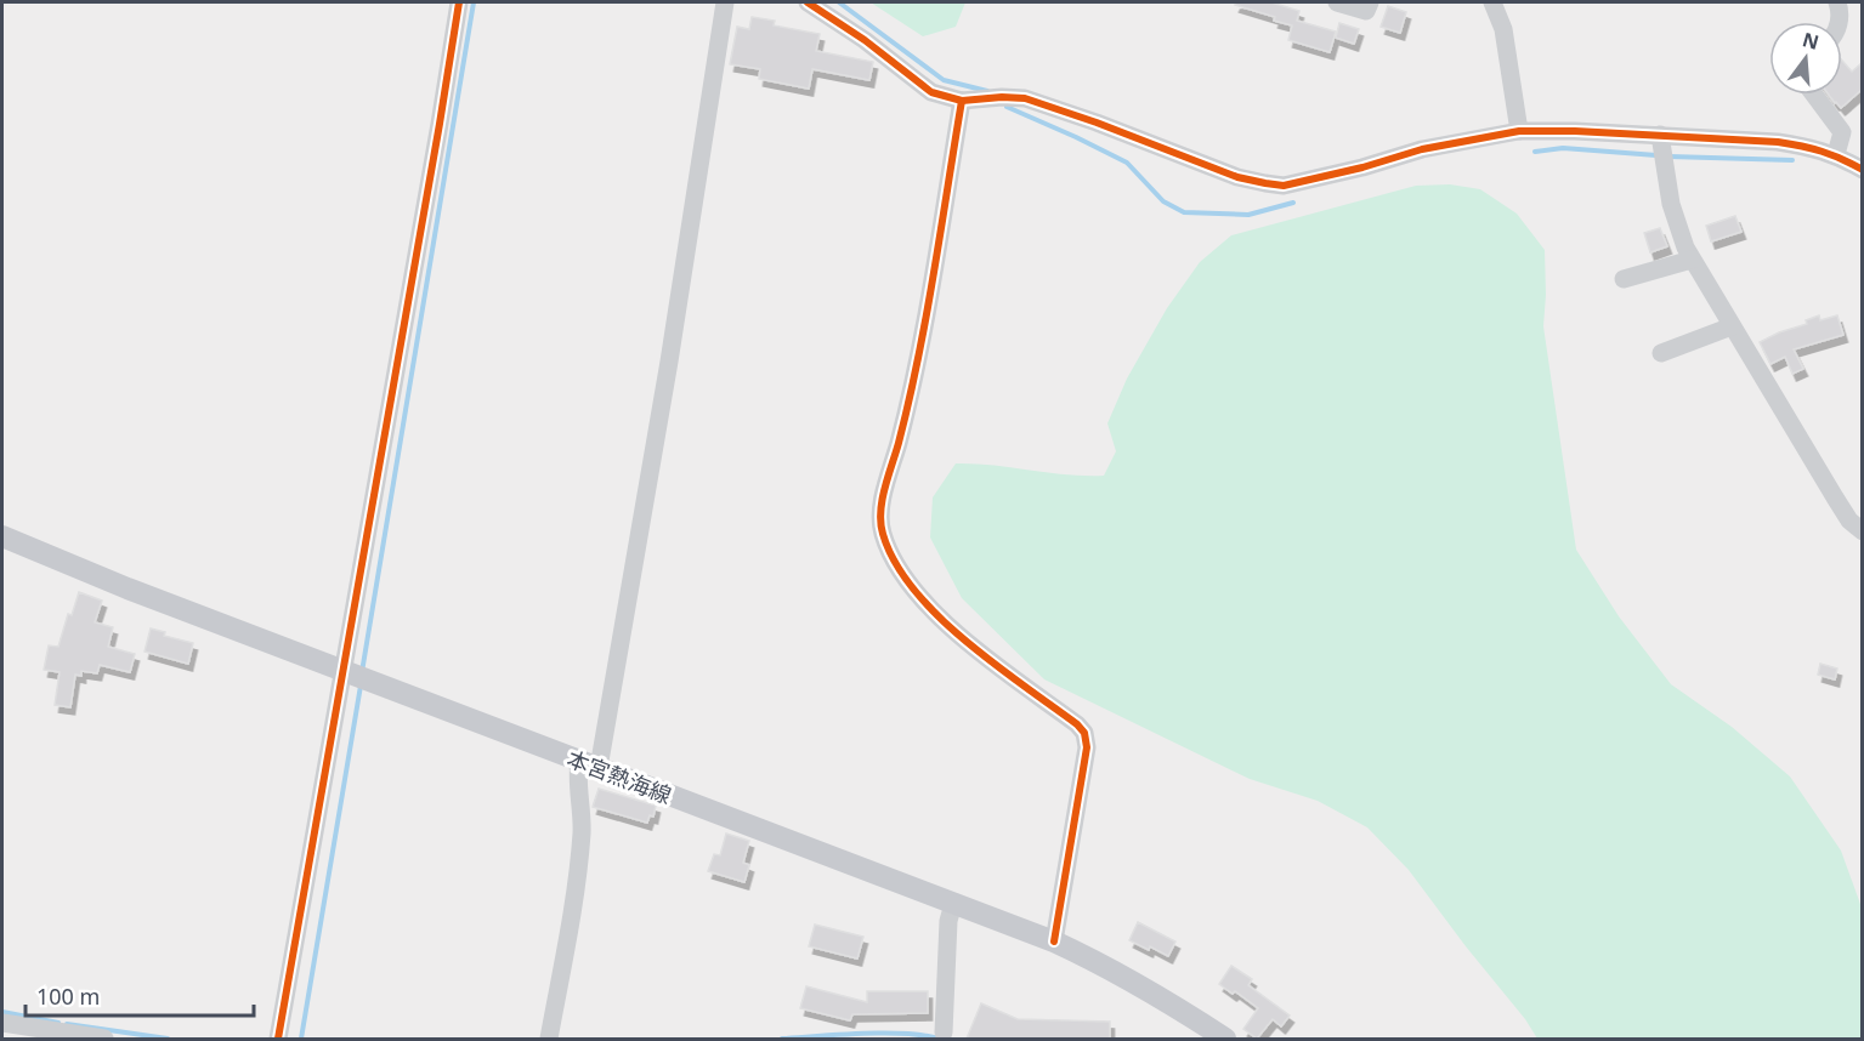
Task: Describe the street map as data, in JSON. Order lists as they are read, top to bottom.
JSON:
{
  "streets": {
    "main road": ["本宮熱海線"]
  },
  "scale_bar": "100 m",
  "north": "top"
}
